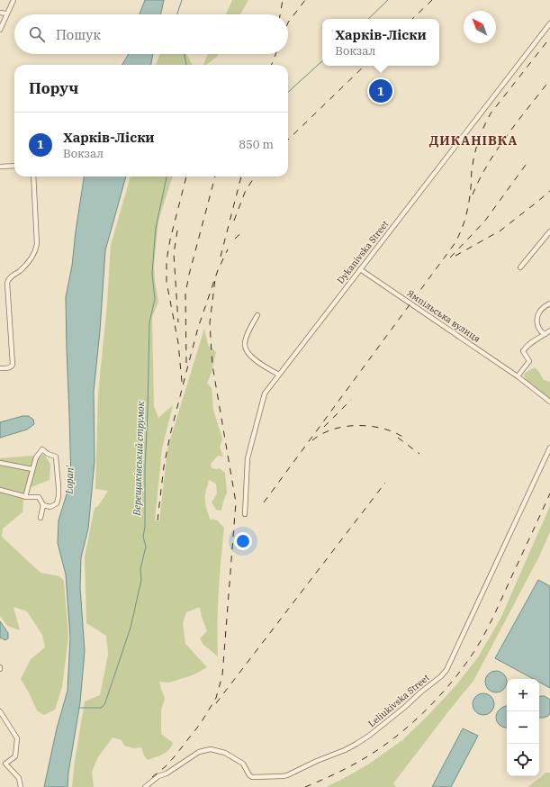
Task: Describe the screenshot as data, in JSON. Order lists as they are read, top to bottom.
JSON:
{
  "streets": {
    "street": ["Dykanivska Street", "Ямпільська вулиця", "Leliukivska Street"]
  },
  "crossings": [
    ["Dykanivska Street", "Ямпільська вулиця"]
  ],
  "districts": ["ДИКАНІВКА"],
  "water": ["Верещаківський струмок", "Lopan'"],
  "north": "top left",
  "page": {
    "search": "Пошук",
    "popup": ["Харків-Ліски", "Вокзал"],
    "heading": "Поруч",
    "pins": "1",
    "list": [
      {
        "mark": "1",
        "name": "Харків-Ліски",
        "note": "Вокзал",
        "value": "850 m"
      }
    ],
    "map_buttons": ["+", "−"]
  }
}
